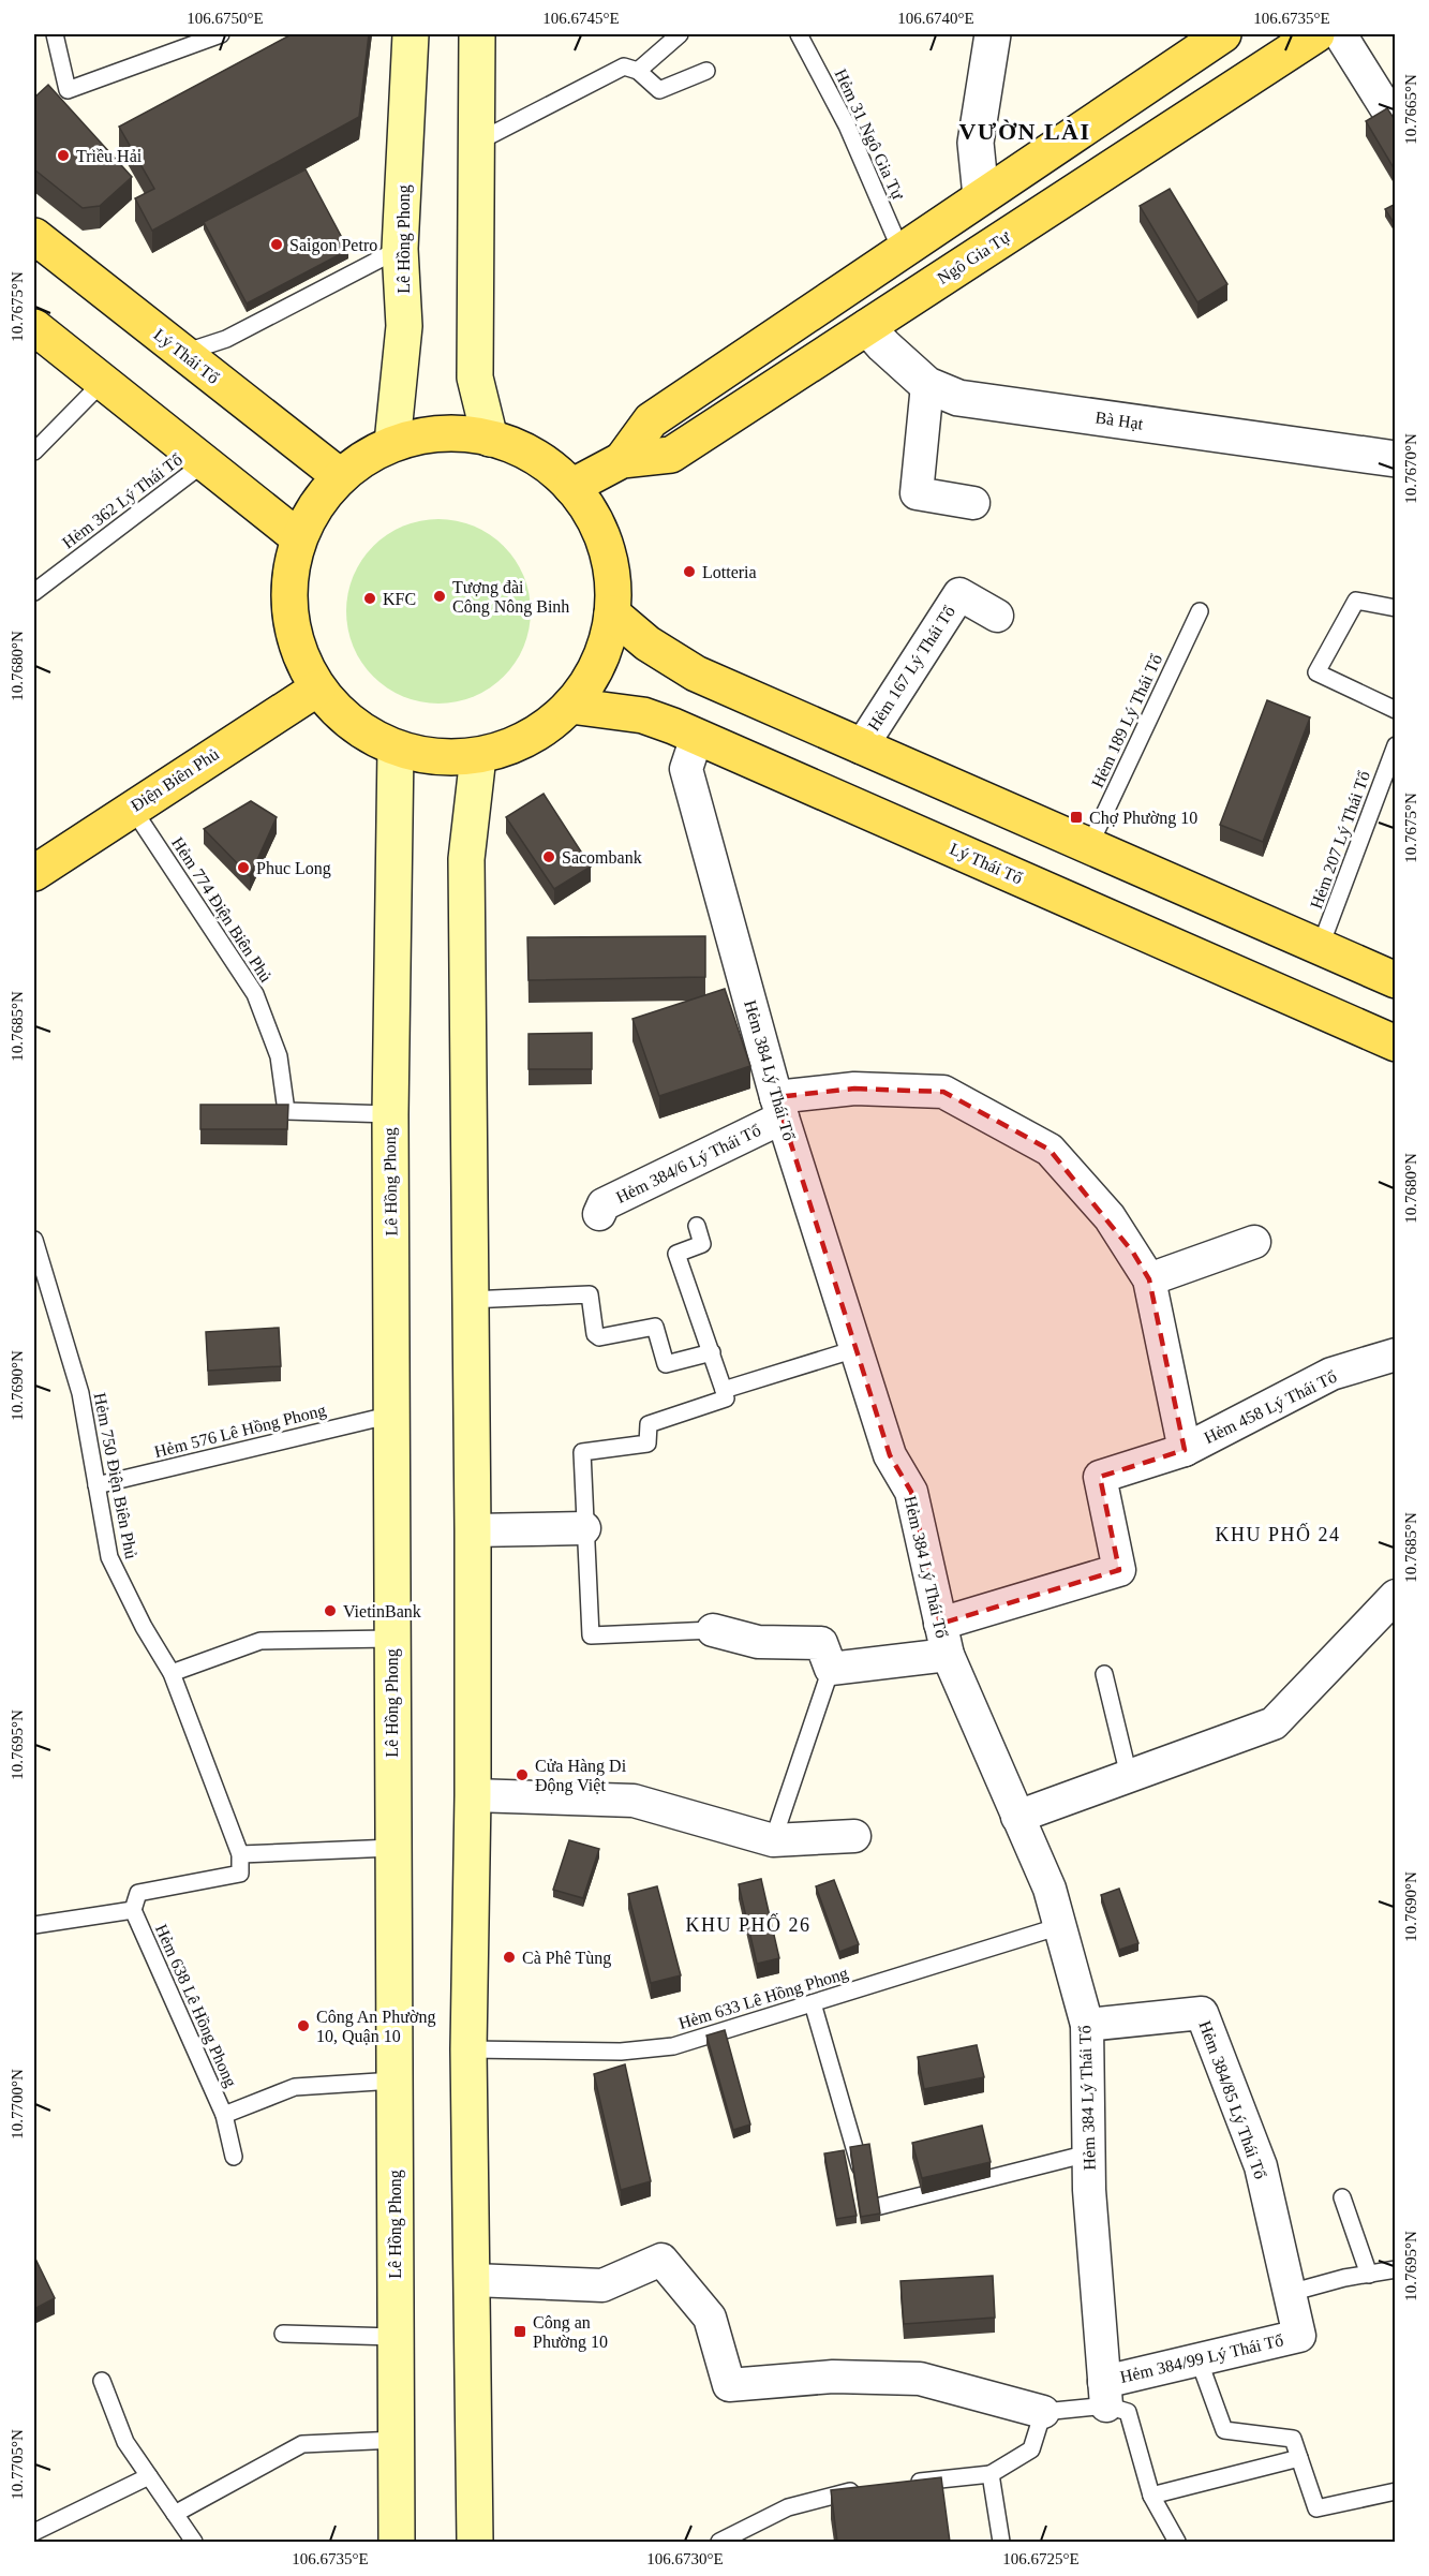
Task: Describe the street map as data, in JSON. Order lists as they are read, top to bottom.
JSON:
{
  "streets": {
    "main road": [
      "Lê Hồng Phong",
      "Ngô Gia Tự",
      "Lý Thái Tổ",
      "Điện Biên Phủ"
    ],
    "street": [
      "Bà Hạt",
      "Hẻm 167 Lý Thái Tổ",
      "Hẻm 384 Lý Thái Tổ",
      "Hẻm 384/6 Lý Thái Tổ",
      "Hẻm 458 Lý Thái Tổ",
      "Hẻm 384/85 Lý Thái Tổ",
      "Hẻm 384/99 Lý Thái Tổ"
    ],
    "lane": [
      "Hẻm 31 Ngô Gia Tự",
      "Hẻm 362 Lý Thái Tổ",
      "Hẻm 189 Lý Thái Tổ",
      "Hẻm 207 Lý Thái Tổ",
      "Hẻm 774 Điện Biên Phủ",
      "Hẻm 576 Lê Hồng Phong",
      "Hẻm 750 Điện Biên Phủ",
      "Hẻm 633 Lê Hồng Phong",
      "Hẻm 638 Lê Hồng Phong"
    ]
  },
  "crossings": [
    ["Hẻm 31 Ngô Gia Tự", "Ngô Gia Tự"],
    ["Lê Hồng Phong", "Hẻm 774 Điện Biên Phủ"],
    ["Lê Hồng Phong", "Hẻm 576 Lê Hồng Phong"],
    ["Lê Hồng Phong", "Hẻm 638 Lê Hồng Phong"],
    ["Ngô Gia Tự", "Bà Hạt"],
    ["Lý Thái Tổ", "Hẻm 384 Lý Thái Tổ"],
    ["Điện Biên Phủ", "Hẻm 774 Điện Biên Phủ"],
    ["Hẻm 384 Lý Thái Tổ", "Hẻm 384/6 Lý Thái Tổ"],
    ["Hẻm 384 Lý Thái Tổ", "Hẻm 458 Lý Thái Tổ"],
    ["Hẻm 384 Lý Thái Tổ", "Hẻm 633 Lê Hồng Phong"],
    ["Hẻm 384 Lý Thái Tổ", "Hẻm 384/85 Lý Thái Tổ"],
    ["Hẻm 384 Lý Thái Tổ", "Hẻm 384/99 Lý Thái Tổ"],
    ["Hẻm 576 Lê Hồng Phong", "Hẻm 750 Điện Biên Phủ"],
    ["Hẻm 384/85 Lý Thái Tổ", "Hẻm 384/99 Lý Thái Tổ"]
  ],
  "districts": ["VƯỜN LÀI", "KHU PHỐ 24", "KHU PHỐ 26"],
  "places": {
    "other": [
      "Triều Hải",
      "Saigon Petro",
      "Lotteria",
      "Tượng đài Công Nông Binh",
      "KFC",
      "Sacombank",
      "Phuc Long",
      "VietinBank",
      "Cửa Hàng Di Động Việt",
      "Cà Phê Tùng",
      "Công An Phường 10, Quận 10"
    ],
    "transit": ["Chợ Phường 10", "Công an Phường 10"]
  },
  "coordinates": [
    "106.6750°E",
    "106.6745°E",
    "106.6740°E",
    "106.6735°E",
    "10.7665°N",
    "10.7675°N",
    "10.7670°N",
    "10.7680°N",
    "10.7685°N",
    "10.7690°N",
    "10.7695°N",
    "10.7700°N",
    "10.7705°N",
    "106.6730°E",
    "106.6725°E"
  ]
}
